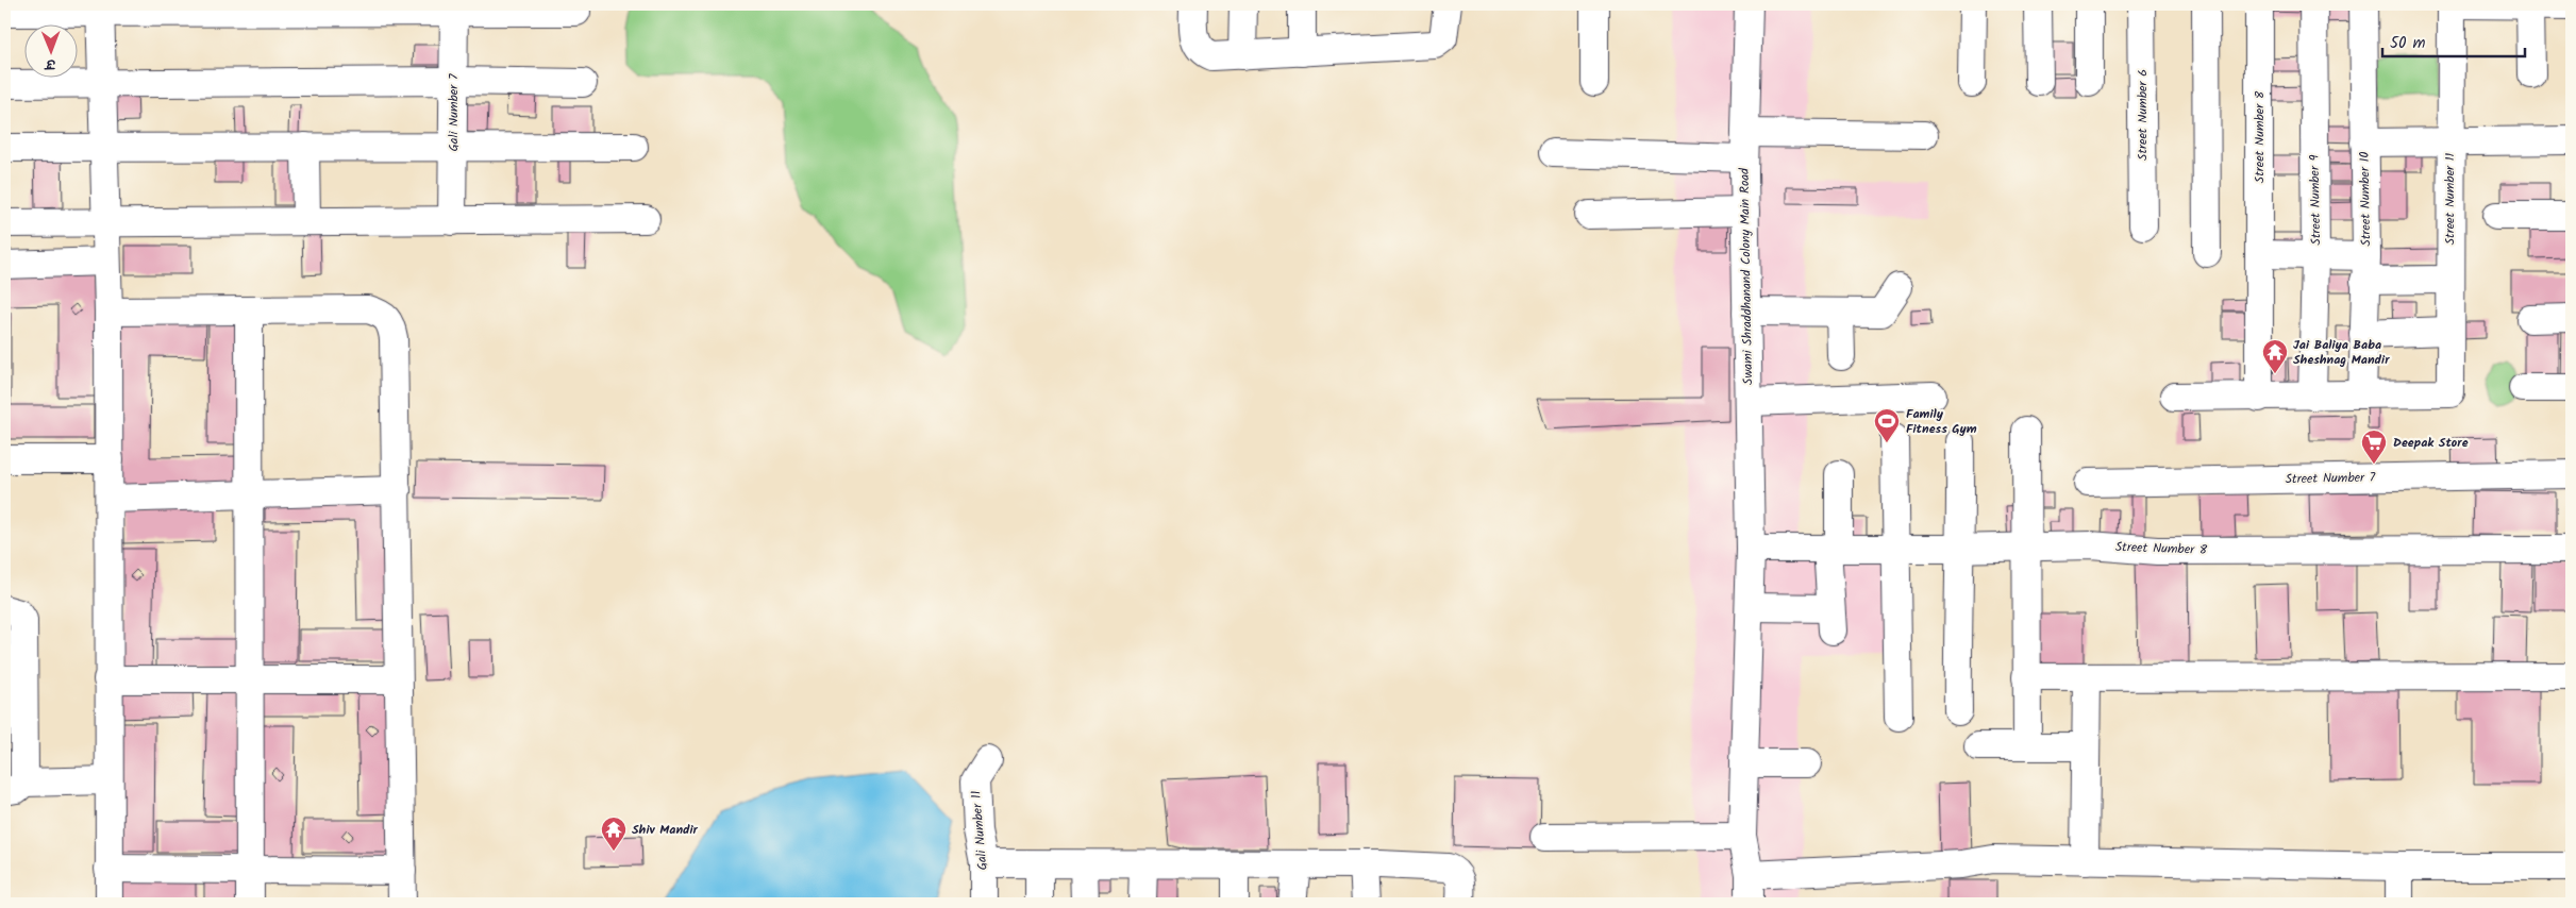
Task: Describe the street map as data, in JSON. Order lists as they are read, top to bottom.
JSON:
{
  "streets": {
    "street": [
      "Gali Number 7",
      "Street Number 6",
      "Street Number 8",
      "Street Number 10",
      "Street Number 11",
      "Street Number 9",
      "Swami Shraddhanand Colony Main Road",
      "Street Number 7",
      "Gali Number 11"
    ]
  },
  "crossings": [
    ["Street Number 8", "Swami Shraddhanand Colony Main Road"],
    ["Street Number 10", "Street Number 11"]
  ],
  "places": {
    "temple": ["Jai Baliya Baba Sheshnag Mandir", "Shiv Mandir"],
    "sports": ["Family Fitness Gym"],
    "supermarket": ["Deepak Store"]
  },
  "scale_bar": "50 m",
  "north": "bottom"
}
